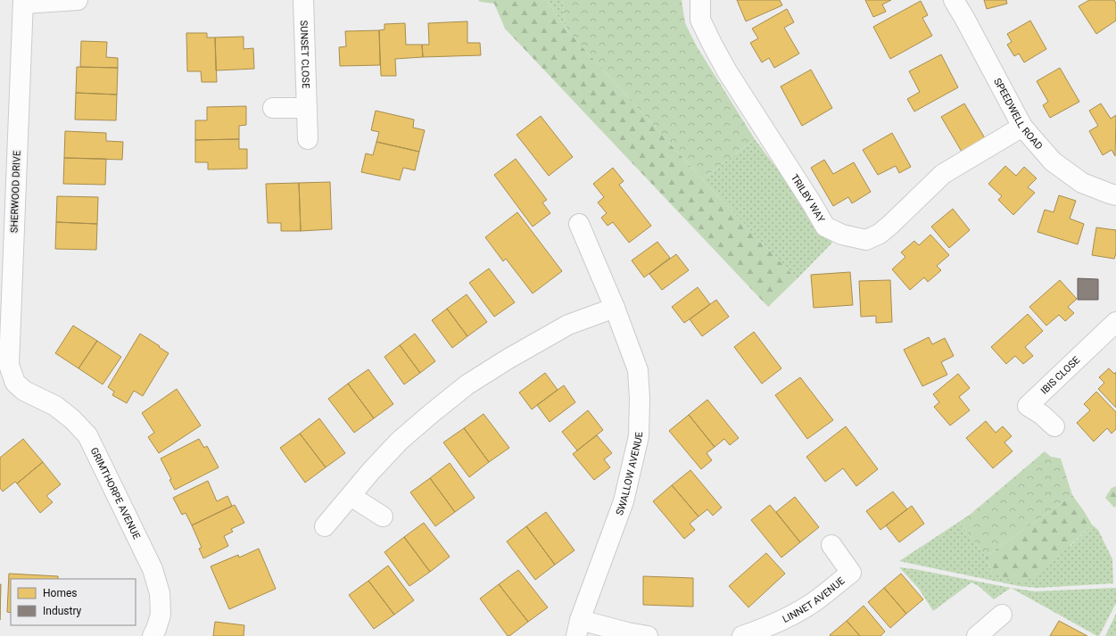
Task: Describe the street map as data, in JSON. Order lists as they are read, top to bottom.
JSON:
{
  "streets": {
    "street": [
      "SUNSET CLOSE",
      "SPEEDWELL ROAD",
      "SHERWOOD DRIVE",
      "TRILBY WAY",
      "IBIS CLOSE",
      "SWALLOW AVENUE",
      "GRIMTHORPE AVENUE",
      "LINNET AVENUE"
    ]
  },
  "crossings": [
    ["SPEEDWELL ROAD", "TRILBY WAY"],
    ["SHERWOOD DRIVE", "GRIMTHORPE AVENUE"]
  ],
  "legend": ["Homes", "Industry"]
}
